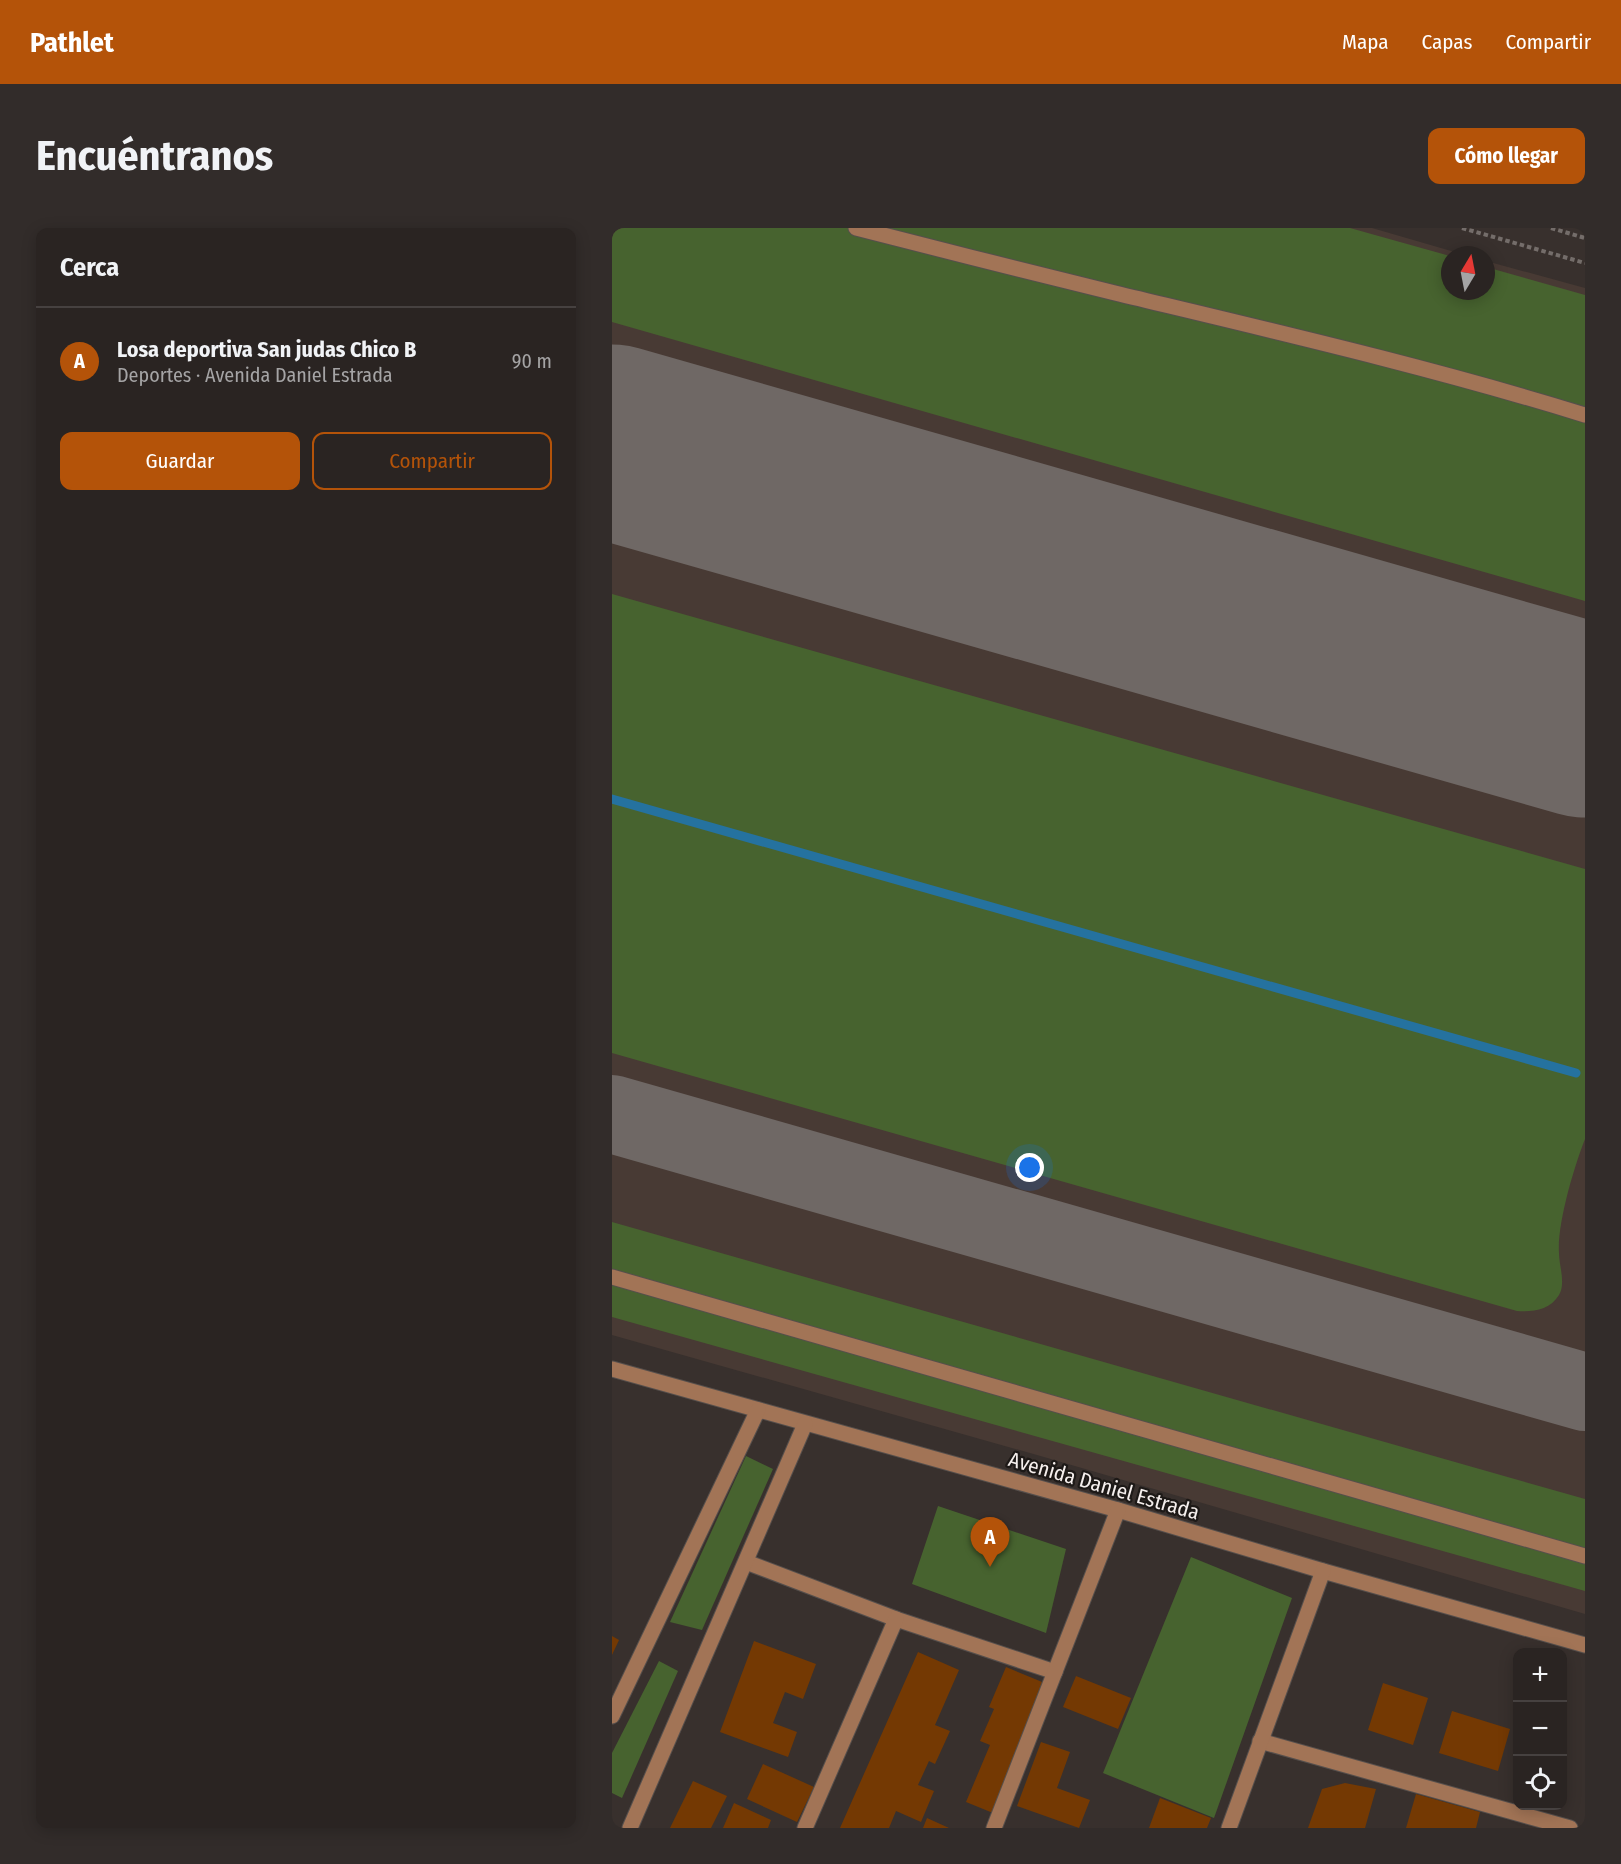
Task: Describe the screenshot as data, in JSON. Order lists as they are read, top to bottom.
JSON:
{
  "streets": {
    "street": ["Avenida Daniel Estrada"]
  },
  "north": "top",
  "page": {
    "header": "Pathlet",
    "nav": ["Mapa", "Capas", "Compartir"],
    "buttons": [
      "Cómo llegar",
      ["Guardar", "Compartir"]
    ],
    "title": "Encuéntranos",
    "heading": "Cerca",
    "list": [
      {
        "mark": "A",
        "name": "Losa deportiva San judas Chico B",
        "note": "Deportes · Avenida Daniel Estrada",
        "value": "90 m"
      }
    ],
    "pins": "A",
    "map_buttons": ["+", "−"]
  }
}
